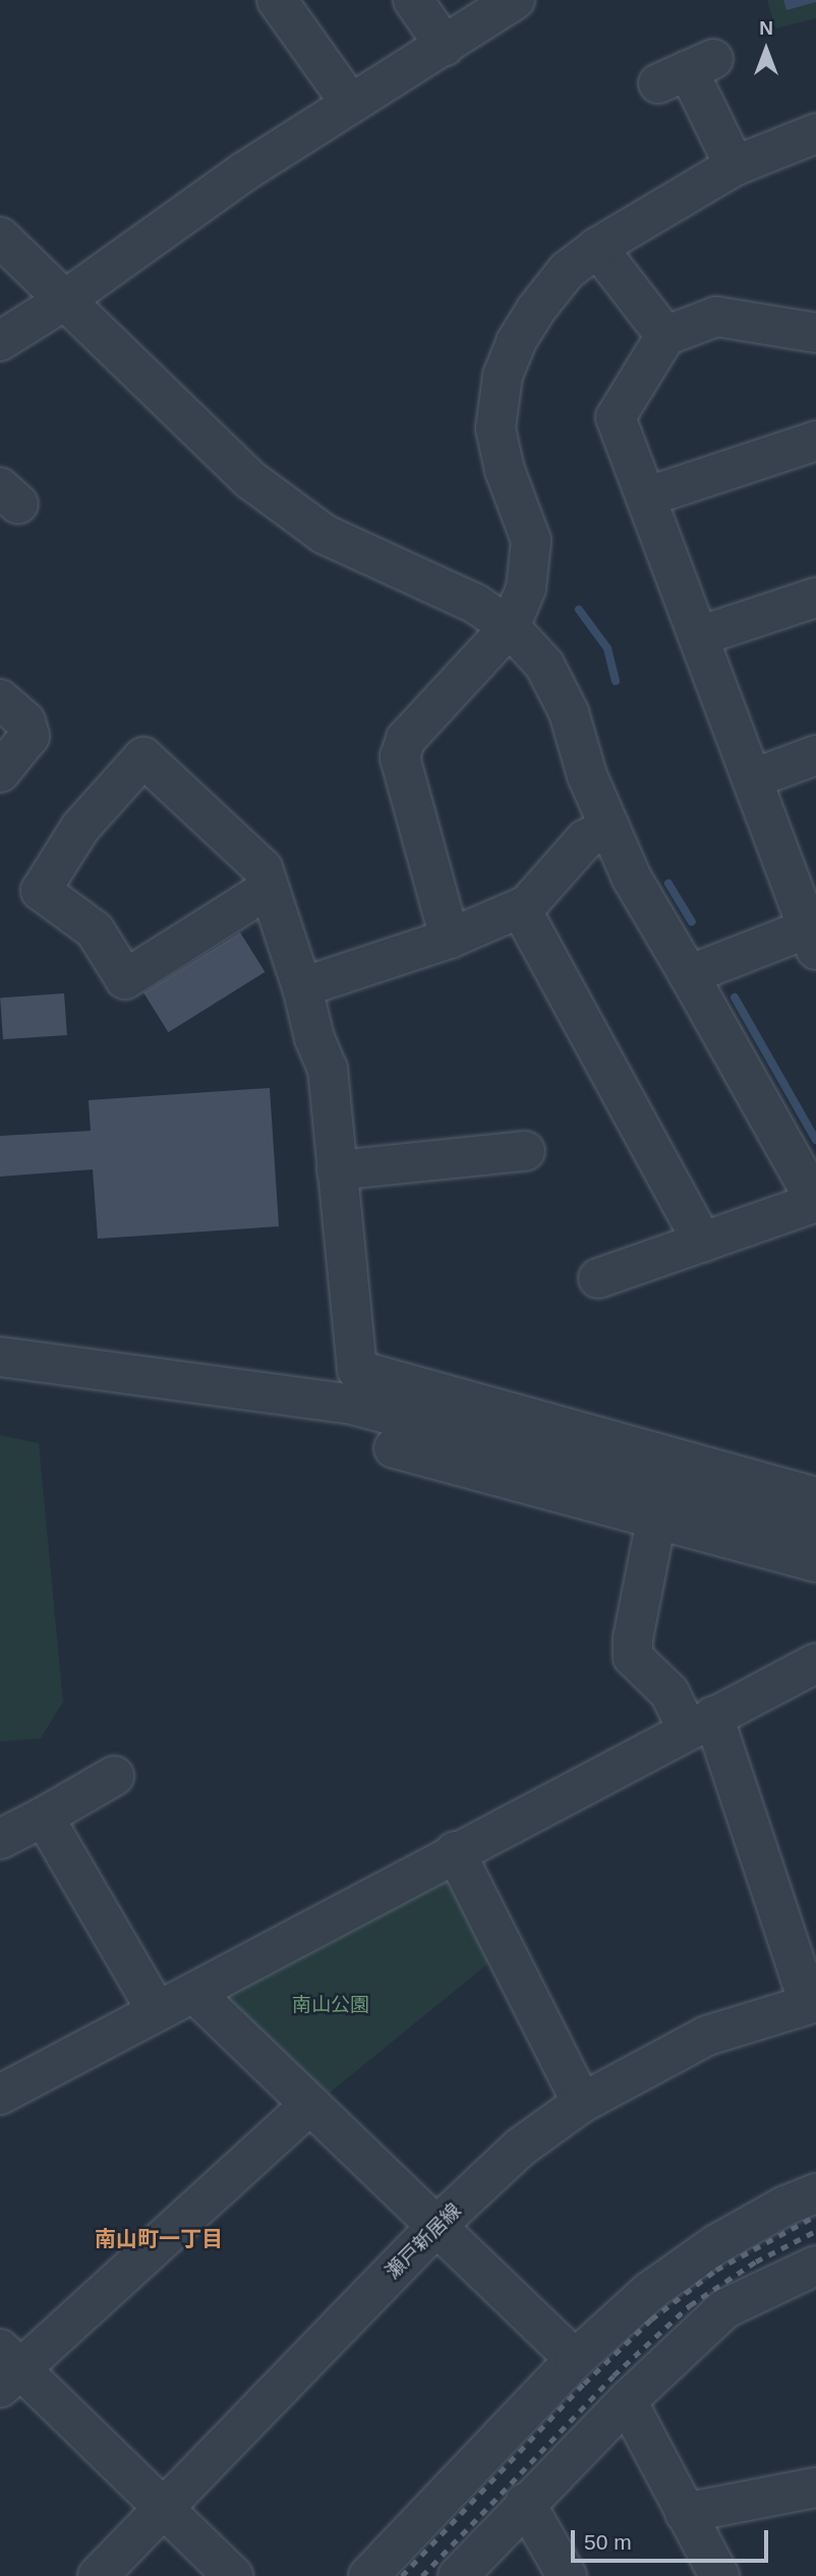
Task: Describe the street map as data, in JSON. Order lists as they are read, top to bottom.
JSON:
{
  "streets": {
    "street": ["瀬戸新居線"]
  },
  "districts": ["南山町一丁目"],
  "parks": ["南山公園"],
  "scale_bar": "50 m",
  "north": "top"
}
